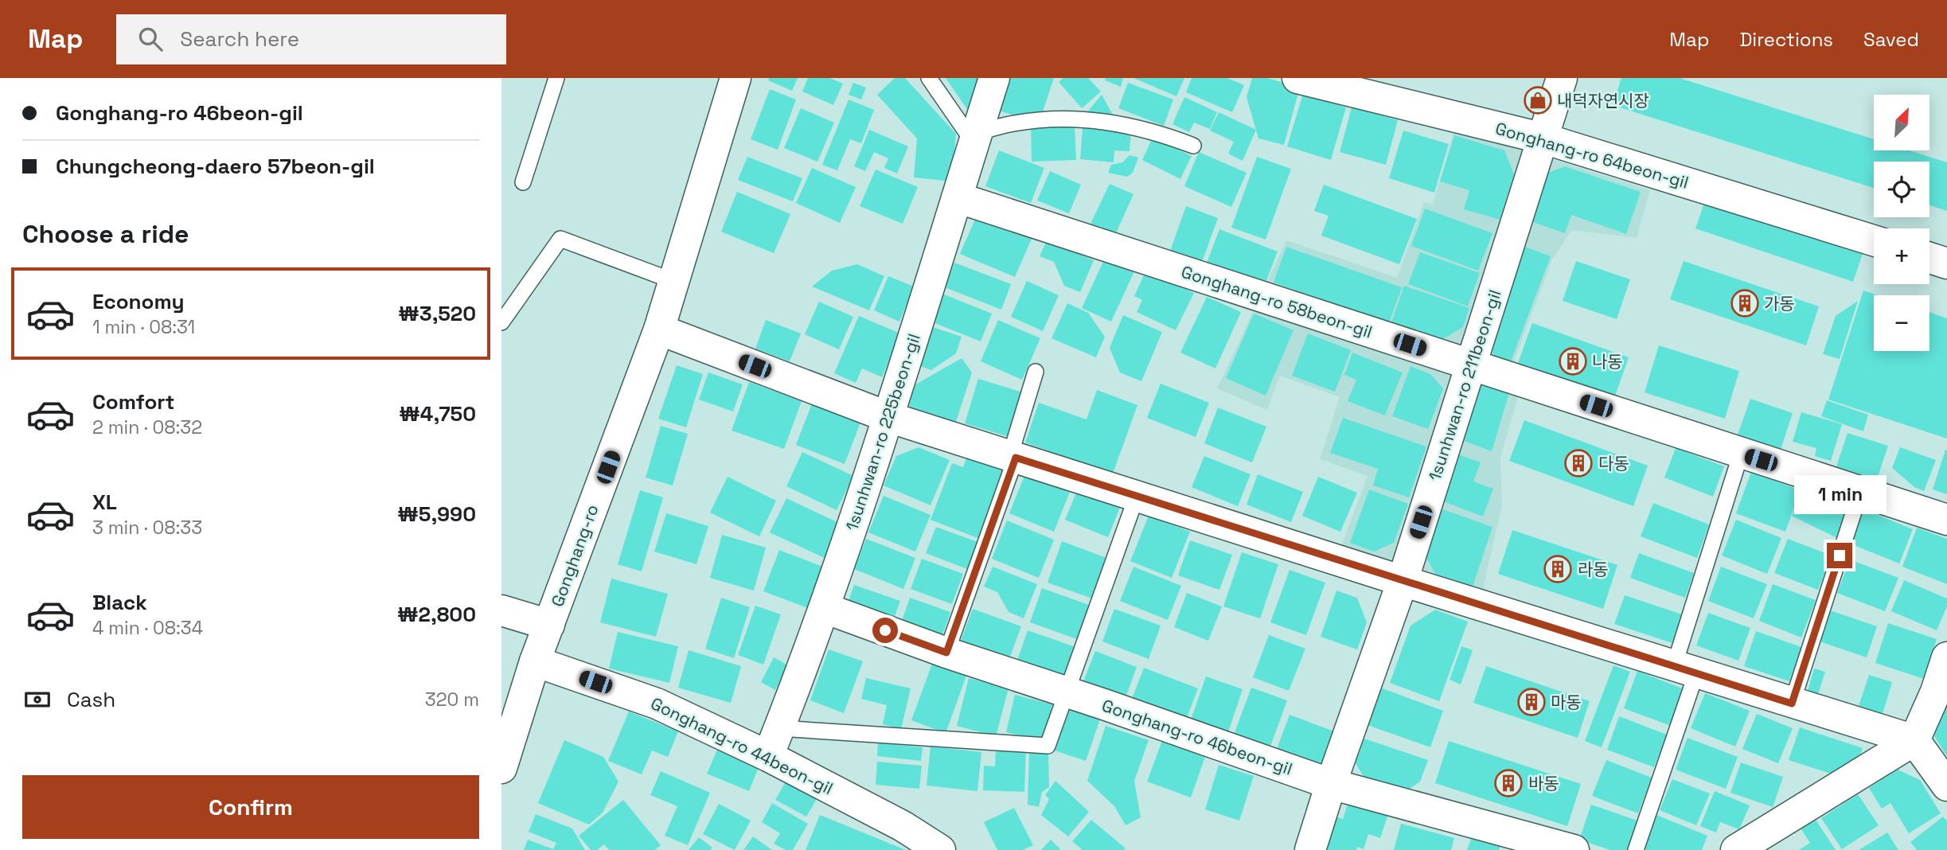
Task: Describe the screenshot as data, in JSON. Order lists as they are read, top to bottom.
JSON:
{
  "streets": {
    "street": [
      "Gonghang-ro 64beon-gil",
      "Gonghang-ro 58beon-gil",
      "1sunhwan-ro 211beon-gil",
      "1sunhwan-ro 225beon-gil",
      "Gonghang-ro",
      "Gonghang-ro 46beon-gil",
      "Gonghang-ro 44beon-gil"
    ]
  },
  "crossings": [
    ["Gonghang-ro 64beon-gil", "1sunhwan-ro 211beon-gil"],
    ["Gonghang-ro 58beon-gil", "1sunhwan-ro 211beon-gil"],
    ["Gonghang-ro 58beon-gil", "1sunhwan-ro 225beon-gil"],
    ["1sunhwan-ro 211beon-gil", "Gonghang-ro 46beon-gil"],
    ["1sunhwan-ro 225beon-gil", "Gonghang-ro 46beon-gil"],
    ["1sunhwan-ro 225beon-gil", "Gonghang-ro 44beon-gil"],
    ["Gonghang-ro", "Gonghang-ro 44beon-gil"]
  ],
  "places": {
    "shop": ["내덕자연시장"],
    "building": [
      "가동",
      "나동",
      "다동",
      "라동",
      "마동",
      "바동"
    ]
  },
  "north": "top right",
  "page": {
    "header": "Map",
    "search": "Search here",
    "nav": ["Map", "Directions", "Saved"],
    "banner": ["Gonghang-ro 46beon-gil", "Chungcheong-daero 57beon-gil"],
    "map_buttons": ["+", "−"],
    "heading": "Choose a ride",
    "list": [
      {
        "name": "Economy",
        "note": "1 min · 08:31",
        "value": "₩3,520"
      },
      {
        "name": "Comfort",
        "note": "2 min · 08:32",
        "value": "₩4,750"
      },
      {
        "name": "XL",
        "note": "3 min · 08:33",
        "value": "₩5,990"
      },
      {
        "name": "Black",
        "note": "4 min · 08:34",
        "value": "₩2,800"
      }
    ],
    "bubble": "1 min",
    "pay": ["Cash", "320 m"],
    "buttons": "Confirm"
  }
}
